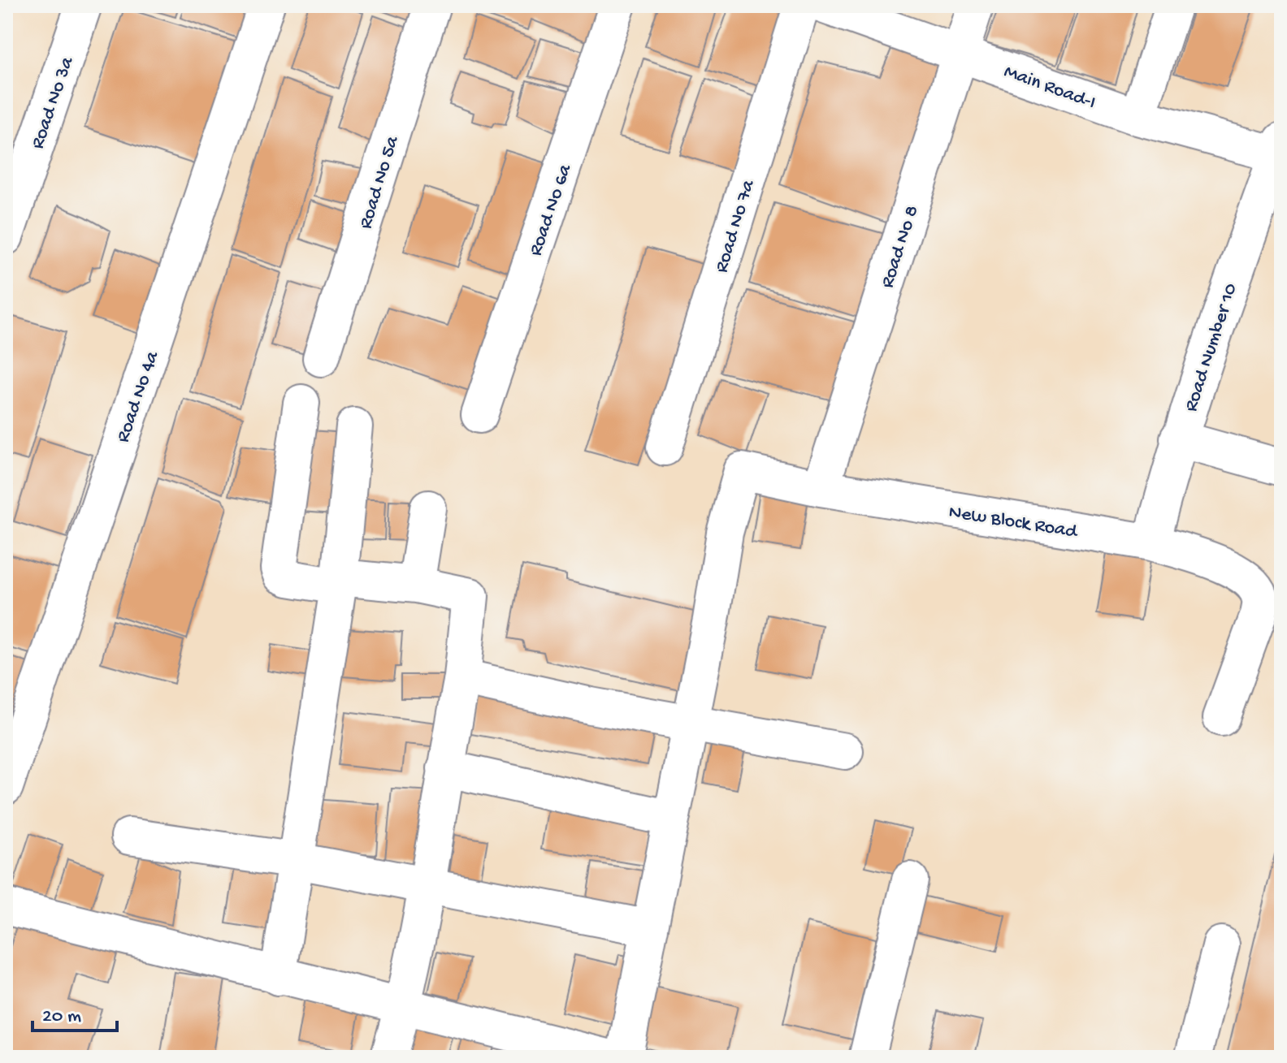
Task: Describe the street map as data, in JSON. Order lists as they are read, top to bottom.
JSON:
{
  "streets": {
    "street": [
      "Main Road-I",
      "Road No 3a",
      "Road No 5a",
      "Road No 6a",
      "Road No 7a",
      "Road No 8",
      "Road Number 10",
      "Road No 4a",
      "New Block Road"
    ]
  },
  "crossings": [
    ["Main Road-I", "Road No 8"],
    ["Main Road-I", "Road Number 10"],
    ["Road No 8", "New Block Road"],
    ["Road Number 10", "New Block Road"]
  ],
  "scale_bar": "20 m"
}
